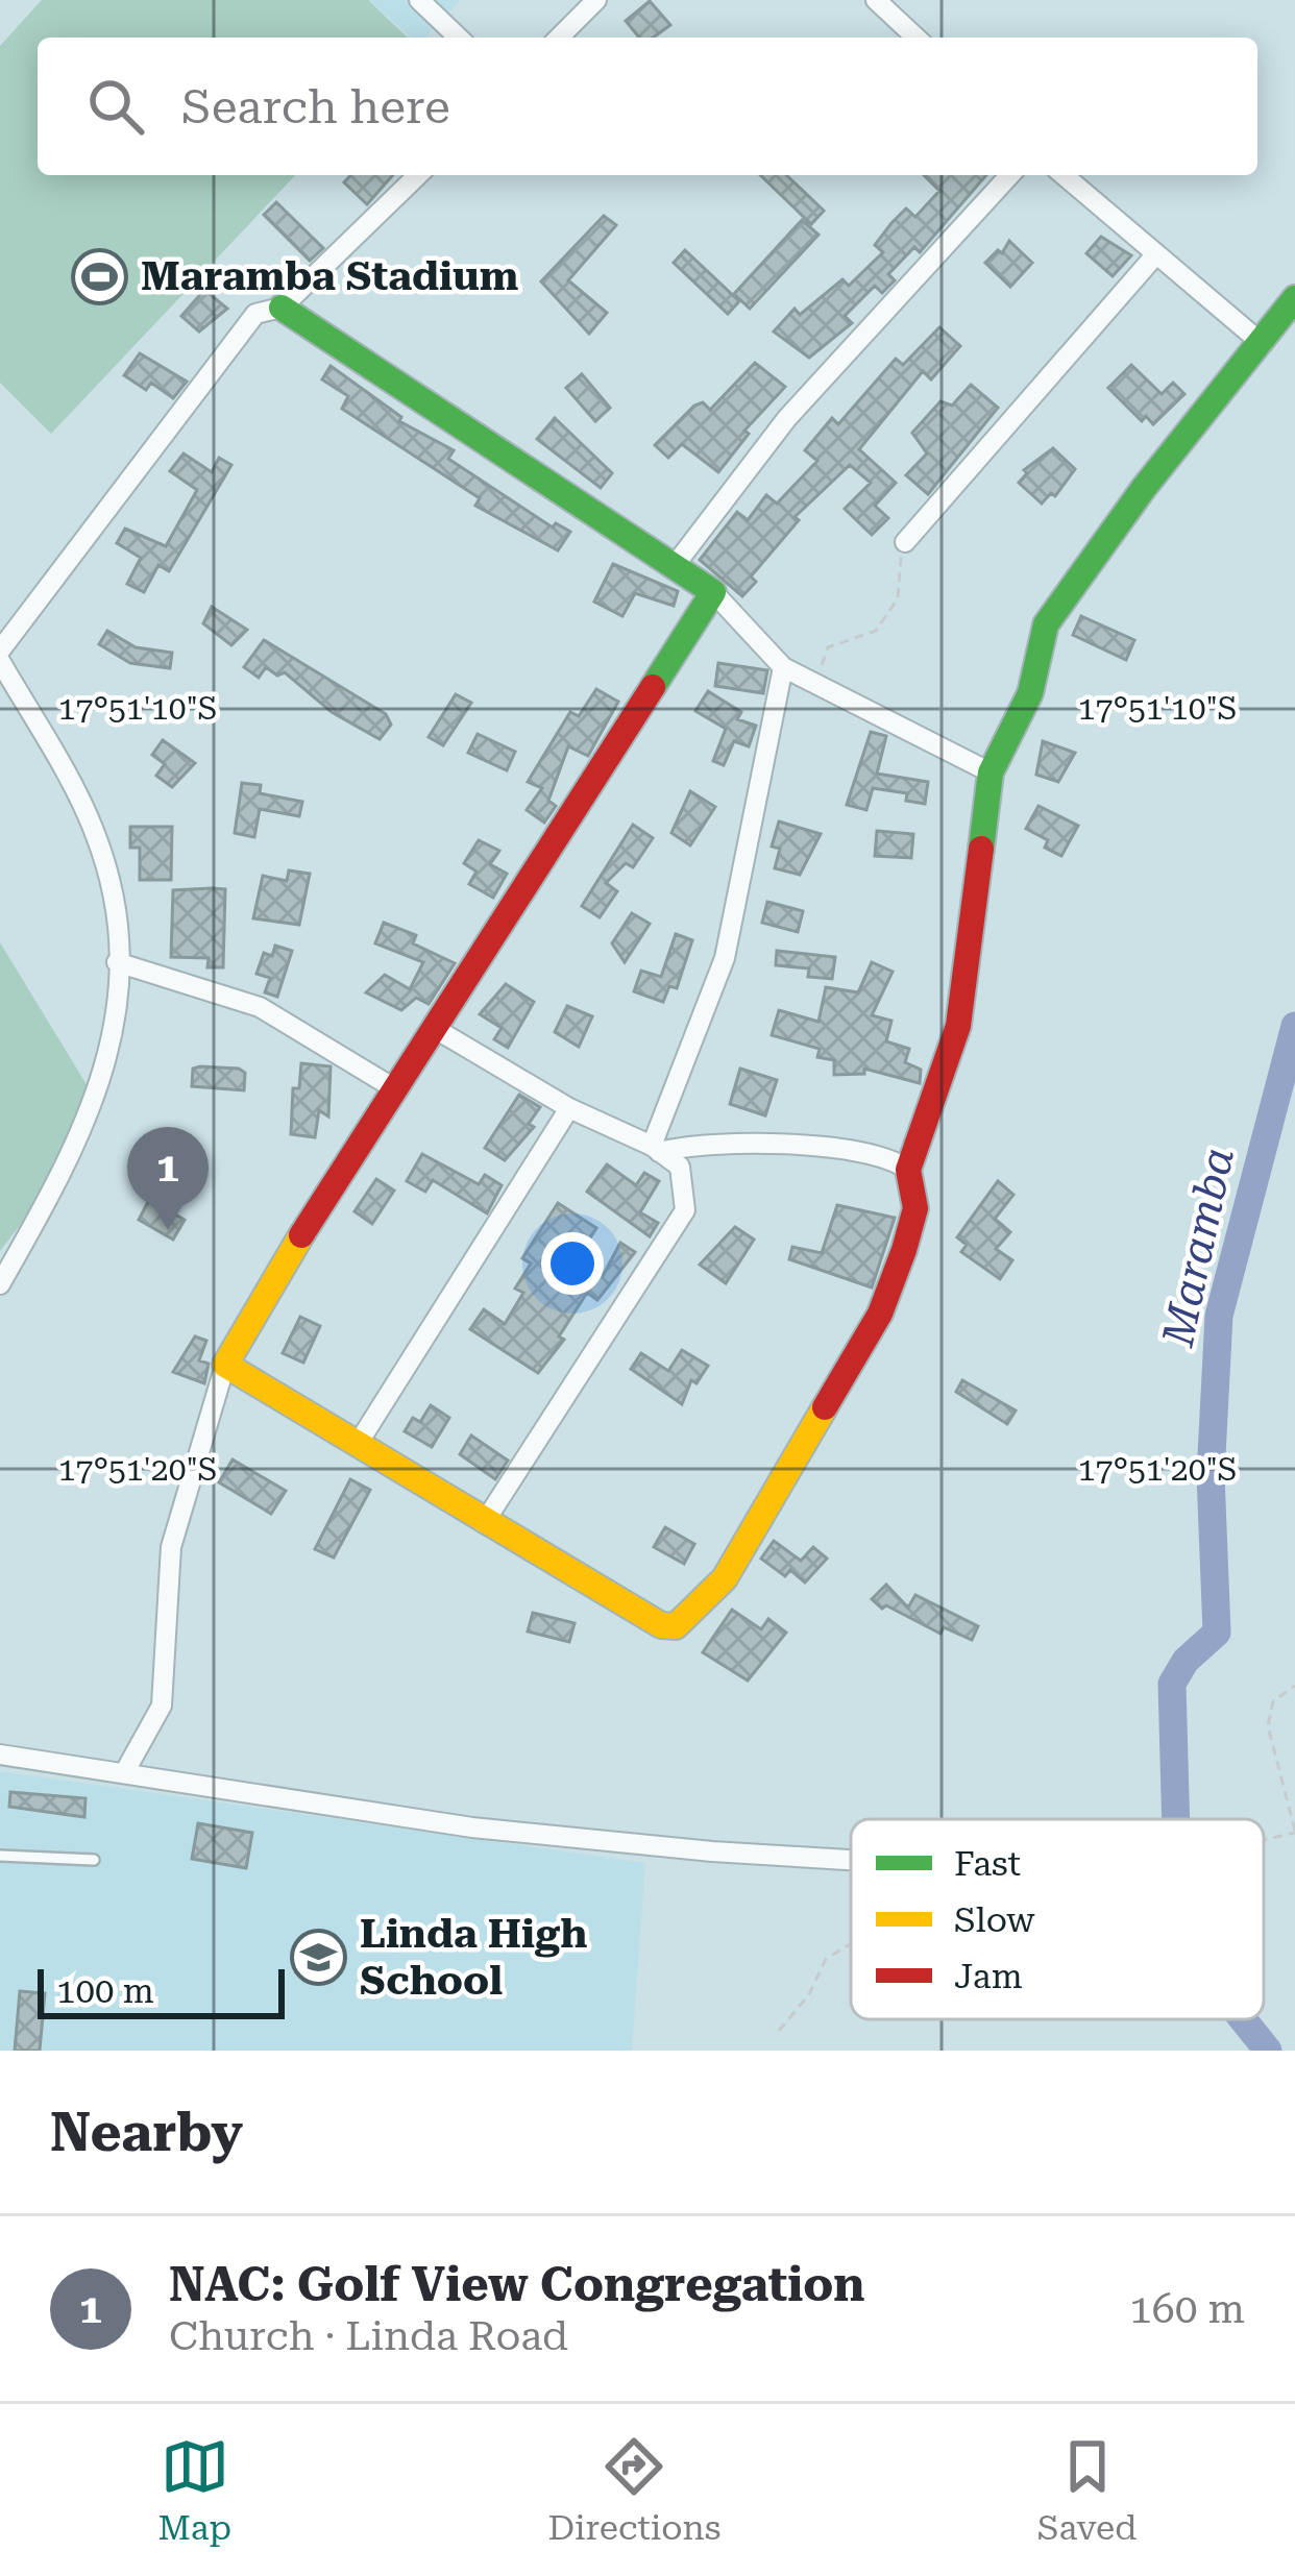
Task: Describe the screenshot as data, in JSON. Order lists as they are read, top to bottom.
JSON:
{
  "water": ["Maramba"],
  "places": {
    "sports": ["Maramba Stadium"],
    "school or university": ["Linda High School"]
  },
  "legend": ["Fast", "Slow", "Jam"],
  "scale_bar": "100 m",
  "page": {
    "search": "Search here",
    "pins": "1",
    "scale": "100 m",
    "heading": "Nearby",
    "list": [
      {
        "mark": "1",
        "name": "NAC: Golf View Congregation",
        "note": "Church · Linda Road",
        "value": "160 m"
      }
    ],
    "nav": ["Map", "Directions", "Saved"]
  },
  "coordinates": ["17°51'10\"S", "17°51'20\"S"]
}
